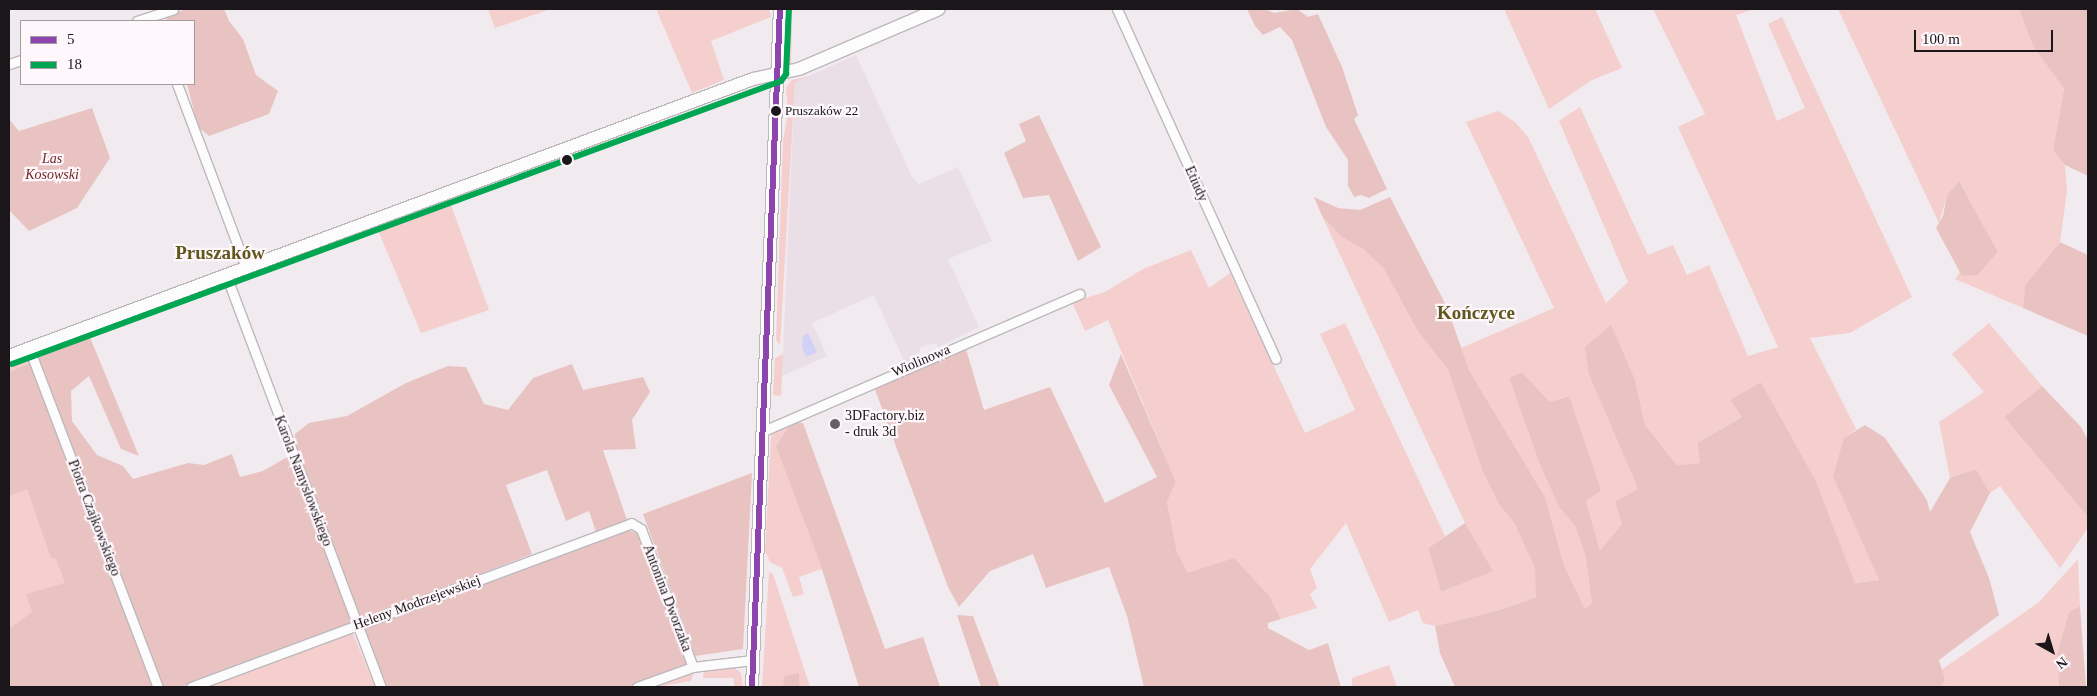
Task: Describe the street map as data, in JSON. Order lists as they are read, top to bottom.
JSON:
{
  "streets": {
    "street": [
      "Etiudy",
      "Wiolinowa",
      "Karola Namysłowskiego",
      "Piotra Czajkowskiego",
      "Antonina Dworzaka",
      "Heleny Modrzejewskiej"
    ]
  },
  "crossings": [
    ["Karola Namysłowskiego", "Heleny Modrzejewskiej"],
    ["Antonina Dworzaka", "Heleny Modrzejewskiej"]
  ],
  "districts": ["Pruszaków", "Kończyce"],
  "parks": ["Las Kosowski"],
  "places": ["Pruszaków 22", "3DFactory.biz - druk 3d"],
  "lines": ["transit line 5", "transit line 18"],
  "legend": ["5", "18"],
  "scale_bar": "100 m",
  "north": "bottom right"
}
